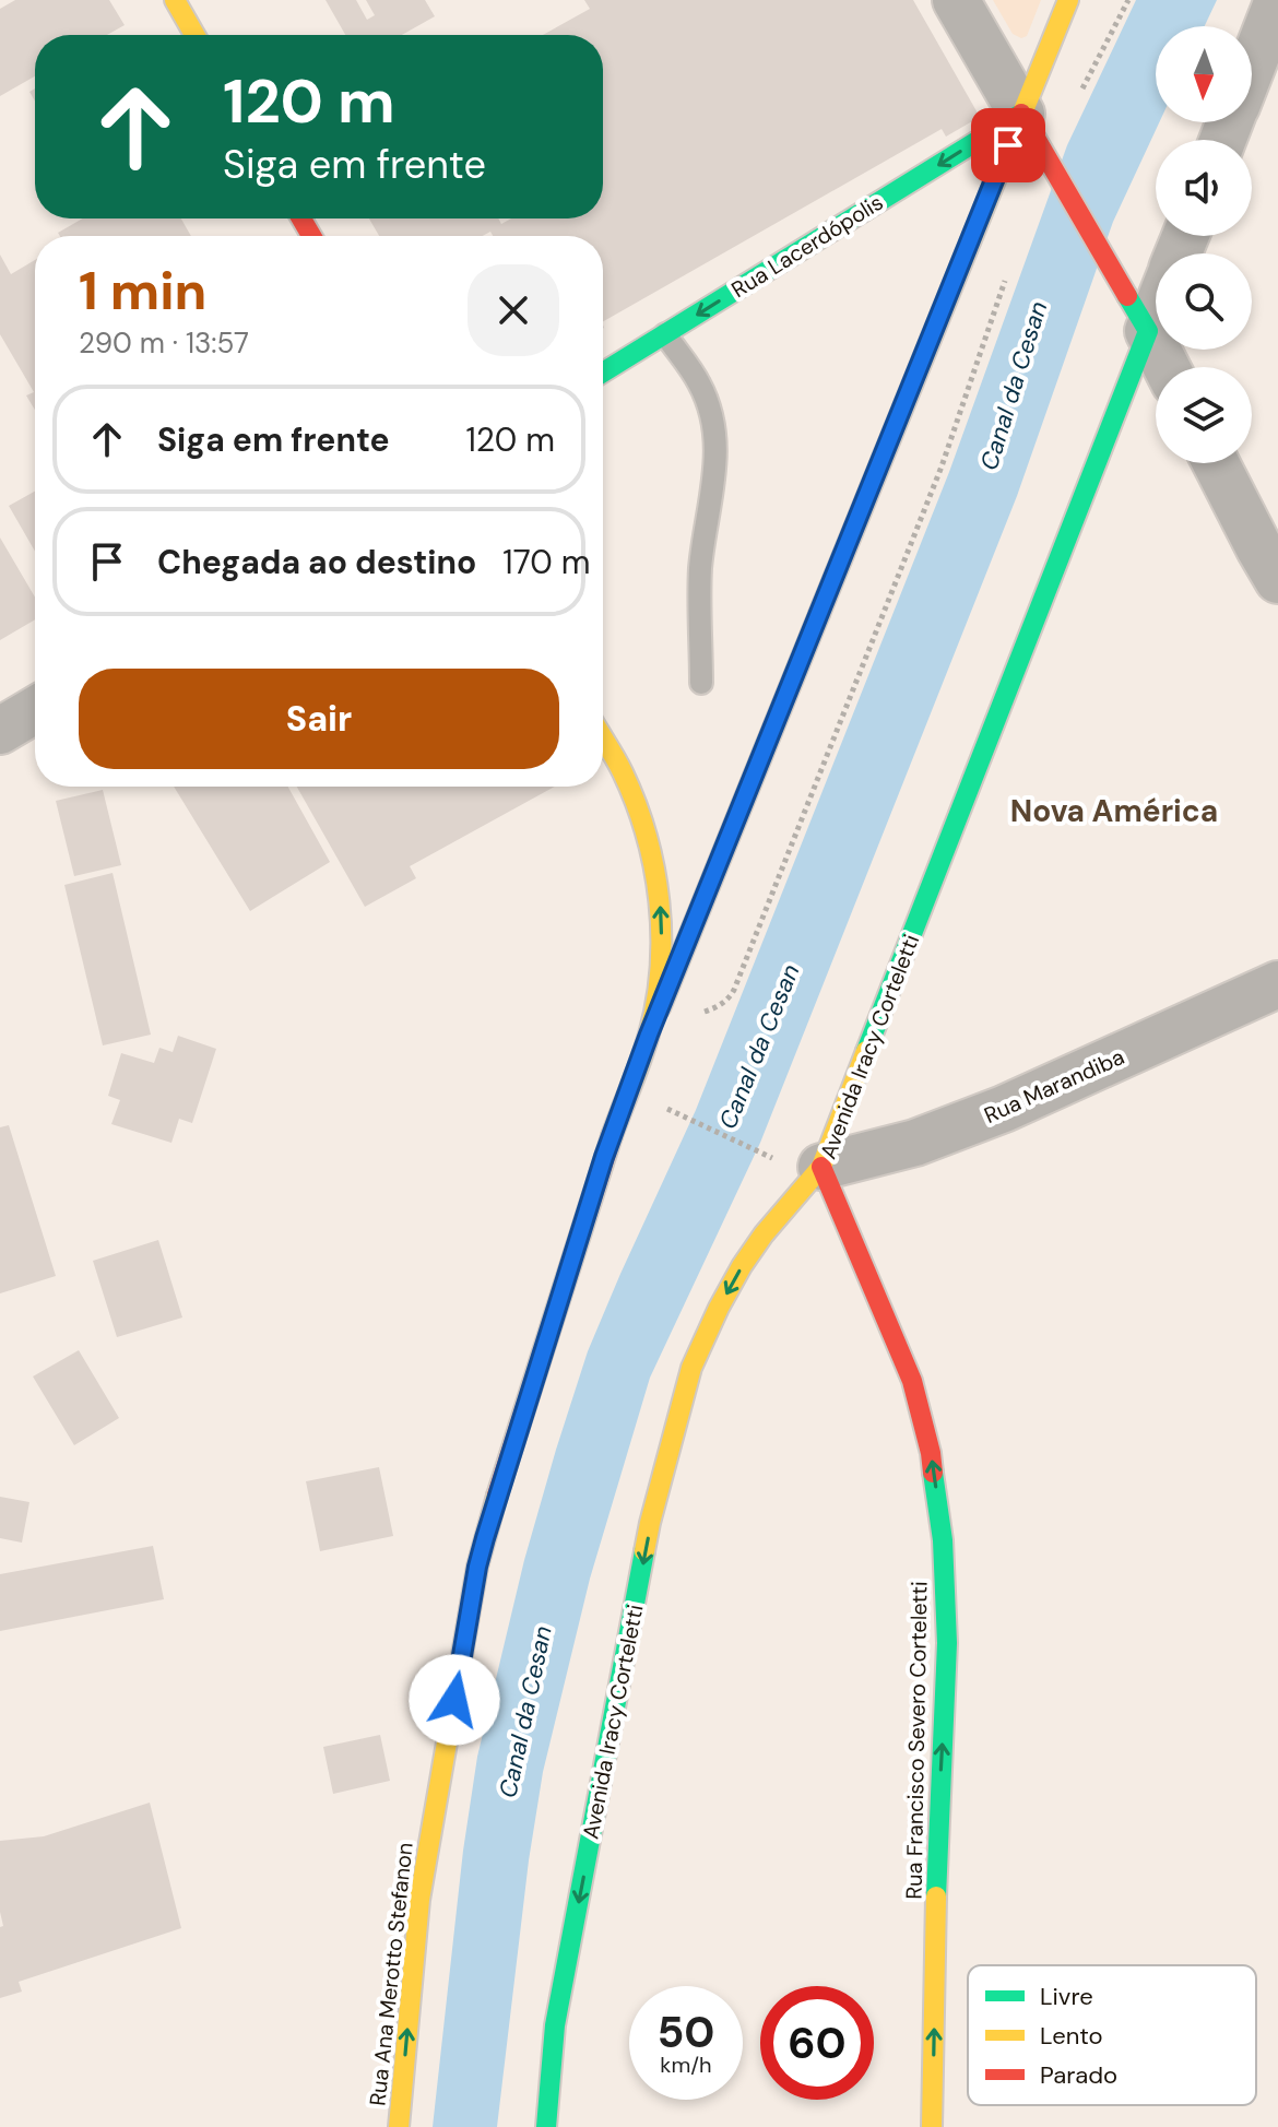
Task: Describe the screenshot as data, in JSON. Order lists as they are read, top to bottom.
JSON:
{
  "streets": {
    "street": [
      "Rua Lacerdópolis",
      "Avenida Iracy Corteletti",
      "Rua Marandiba",
      "Rua Francisco Severo Corteletti",
      "Rua Ana Merotto Stefanon"
    ]
  },
  "crossings": [
    ["Avenida Iracy Corteletti", "Rua Marandiba"],
    ["Avenida Iracy Corteletti", "Rua Francisco Severo Corteletti"],
    ["Rua Marandiba", "Rua Francisco Severo Corteletti"]
  ],
  "one_way": [
    "Rua Lacerdópolis",
    "Avenida Iracy Corteletti",
    "Rua Francisco Severo Corteletti",
    "Rua Ana Merotto Stefanon"
  ],
  "districts": ["Nova América"],
  "water": ["Canal da Cesan"],
  "legend": ["Livre", "Lento", "Parado"],
  "north": "bottom",
  "page": {
    "turn": ["120 m", "Siga em frente"],
    "heading": ["1 min", "290 m · 13:57"],
    "list": [
      {
        "name": "Siga em frente",
        "value": "120 m"
      },
      {
        "name": "Chegada ao destino",
        "value": "170 m"
      }
    ],
    "buttons": "Sair",
    "speed": "50 km/h",
    "limit": "60"
  }
}
